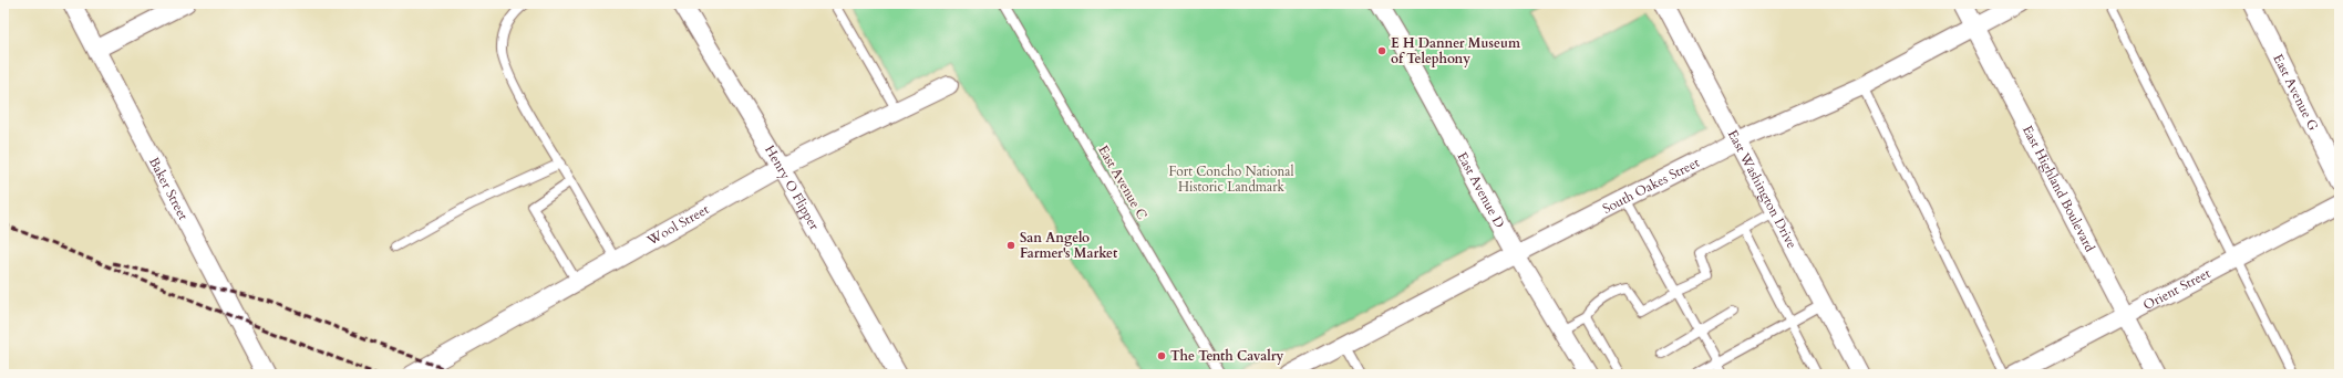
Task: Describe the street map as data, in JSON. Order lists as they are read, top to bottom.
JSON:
{
  "streets": {
    "street": [
      "East Avenue G",
      "South Oakes Street",
      "Henry O Flipper",
      "Baker Street",
      "East Washington Drive",
      "East Highland Boulevard",
      "East Avenue D",
      "Wool Street",
      "Orient Street"
    ],
    "lane": ["East Avenue C"]
  },
  "crossings": [
    ["South Oakes Street", "East Washington Drive"],
    ["South Oakes Street", "East Highland Boulevard"],
    ["South Oakes Street", "East Avenue D"],
    ["Henry O Flipper", "Wool Street"],
    ["East Highland Boulevard", "Orient Street"]
  ],
  "parks": ["Fort Concho National Historic Landmark"],
  "places": ["E H Danner Museum of Telephony", "San Angelo Farmer's Market", "The Tenth Cavalry"]
}
